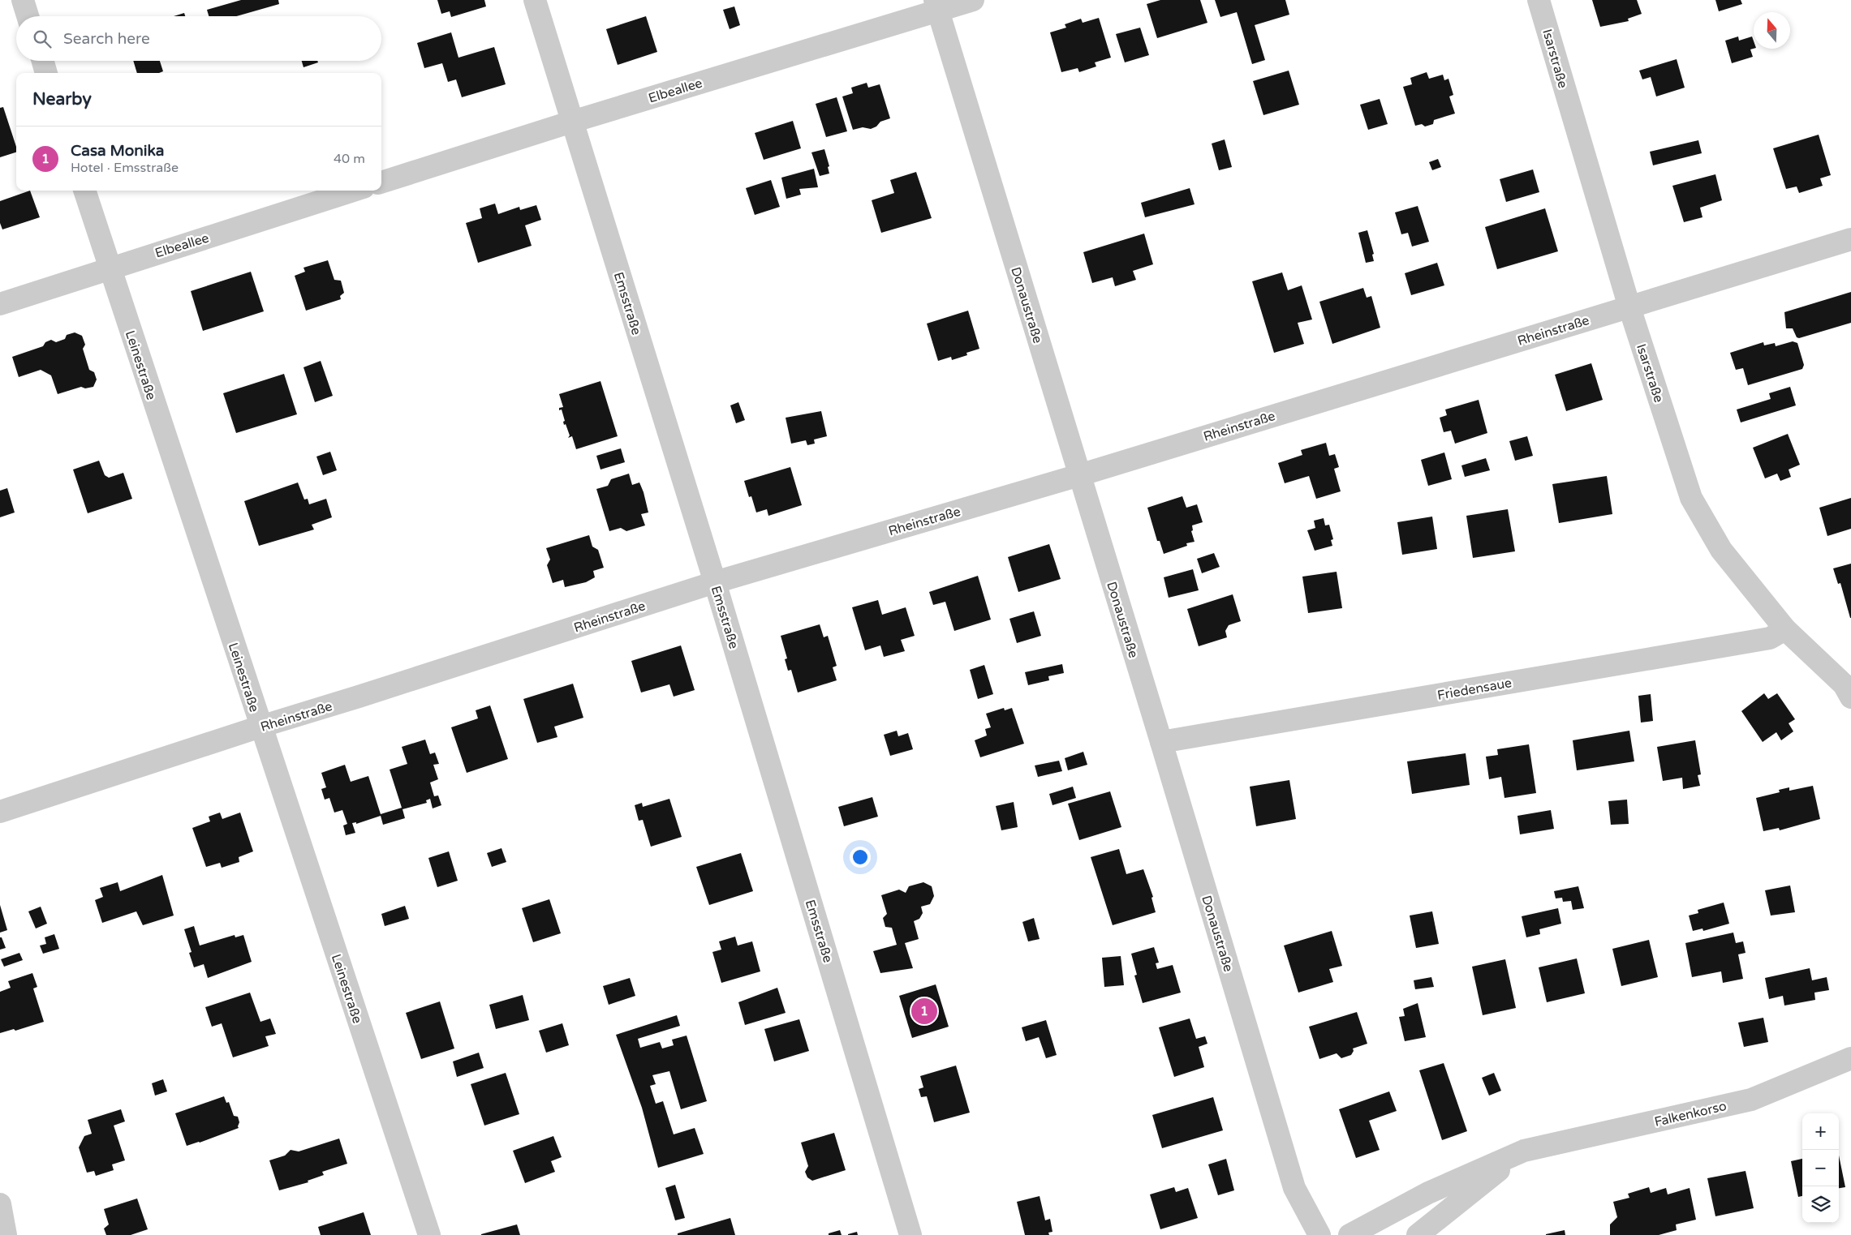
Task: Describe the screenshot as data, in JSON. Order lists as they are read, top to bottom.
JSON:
{
  "streets": {
    "street": [
      "Isarstraße",
      "Elbeallee",
      "Emsstraße",
      "Donaustraße",
      "Rheinstraße",
      "Leinestraße",
      "Friedensaue",
      "Falkenkorso"
    ]
  },
  "crossings": [
    ["Isarstraße", "Rheinstraße"],
    ["Isarstraße", "Friedensaue"],
    ["Elbeallee", "Emsstraße"],
    ["Elbeallee", "Donaustraße"],
    ["Elbeallee", "Leinestraße"],
    ["Emsstraße", "Rheinstraße"],
    ["Donaustraße", "Rheinstraße"],
    ["Donaustraße", "Friedensaue"],
    ["Rheinstraße", "Leinestraße"]
  ],
  "north": "top",
  "page": {
    "search": "Search here",
    "heading": "Nearby",
    "list": [
      {
        "mark": "1",
        "name": "Casa Monika",
        "note": "Hotel · Emsstraße",
        "value": "40 m"
      }
    ],
    "pins": "1",
    "map_buttons": ["+", "−"]
  }
}
